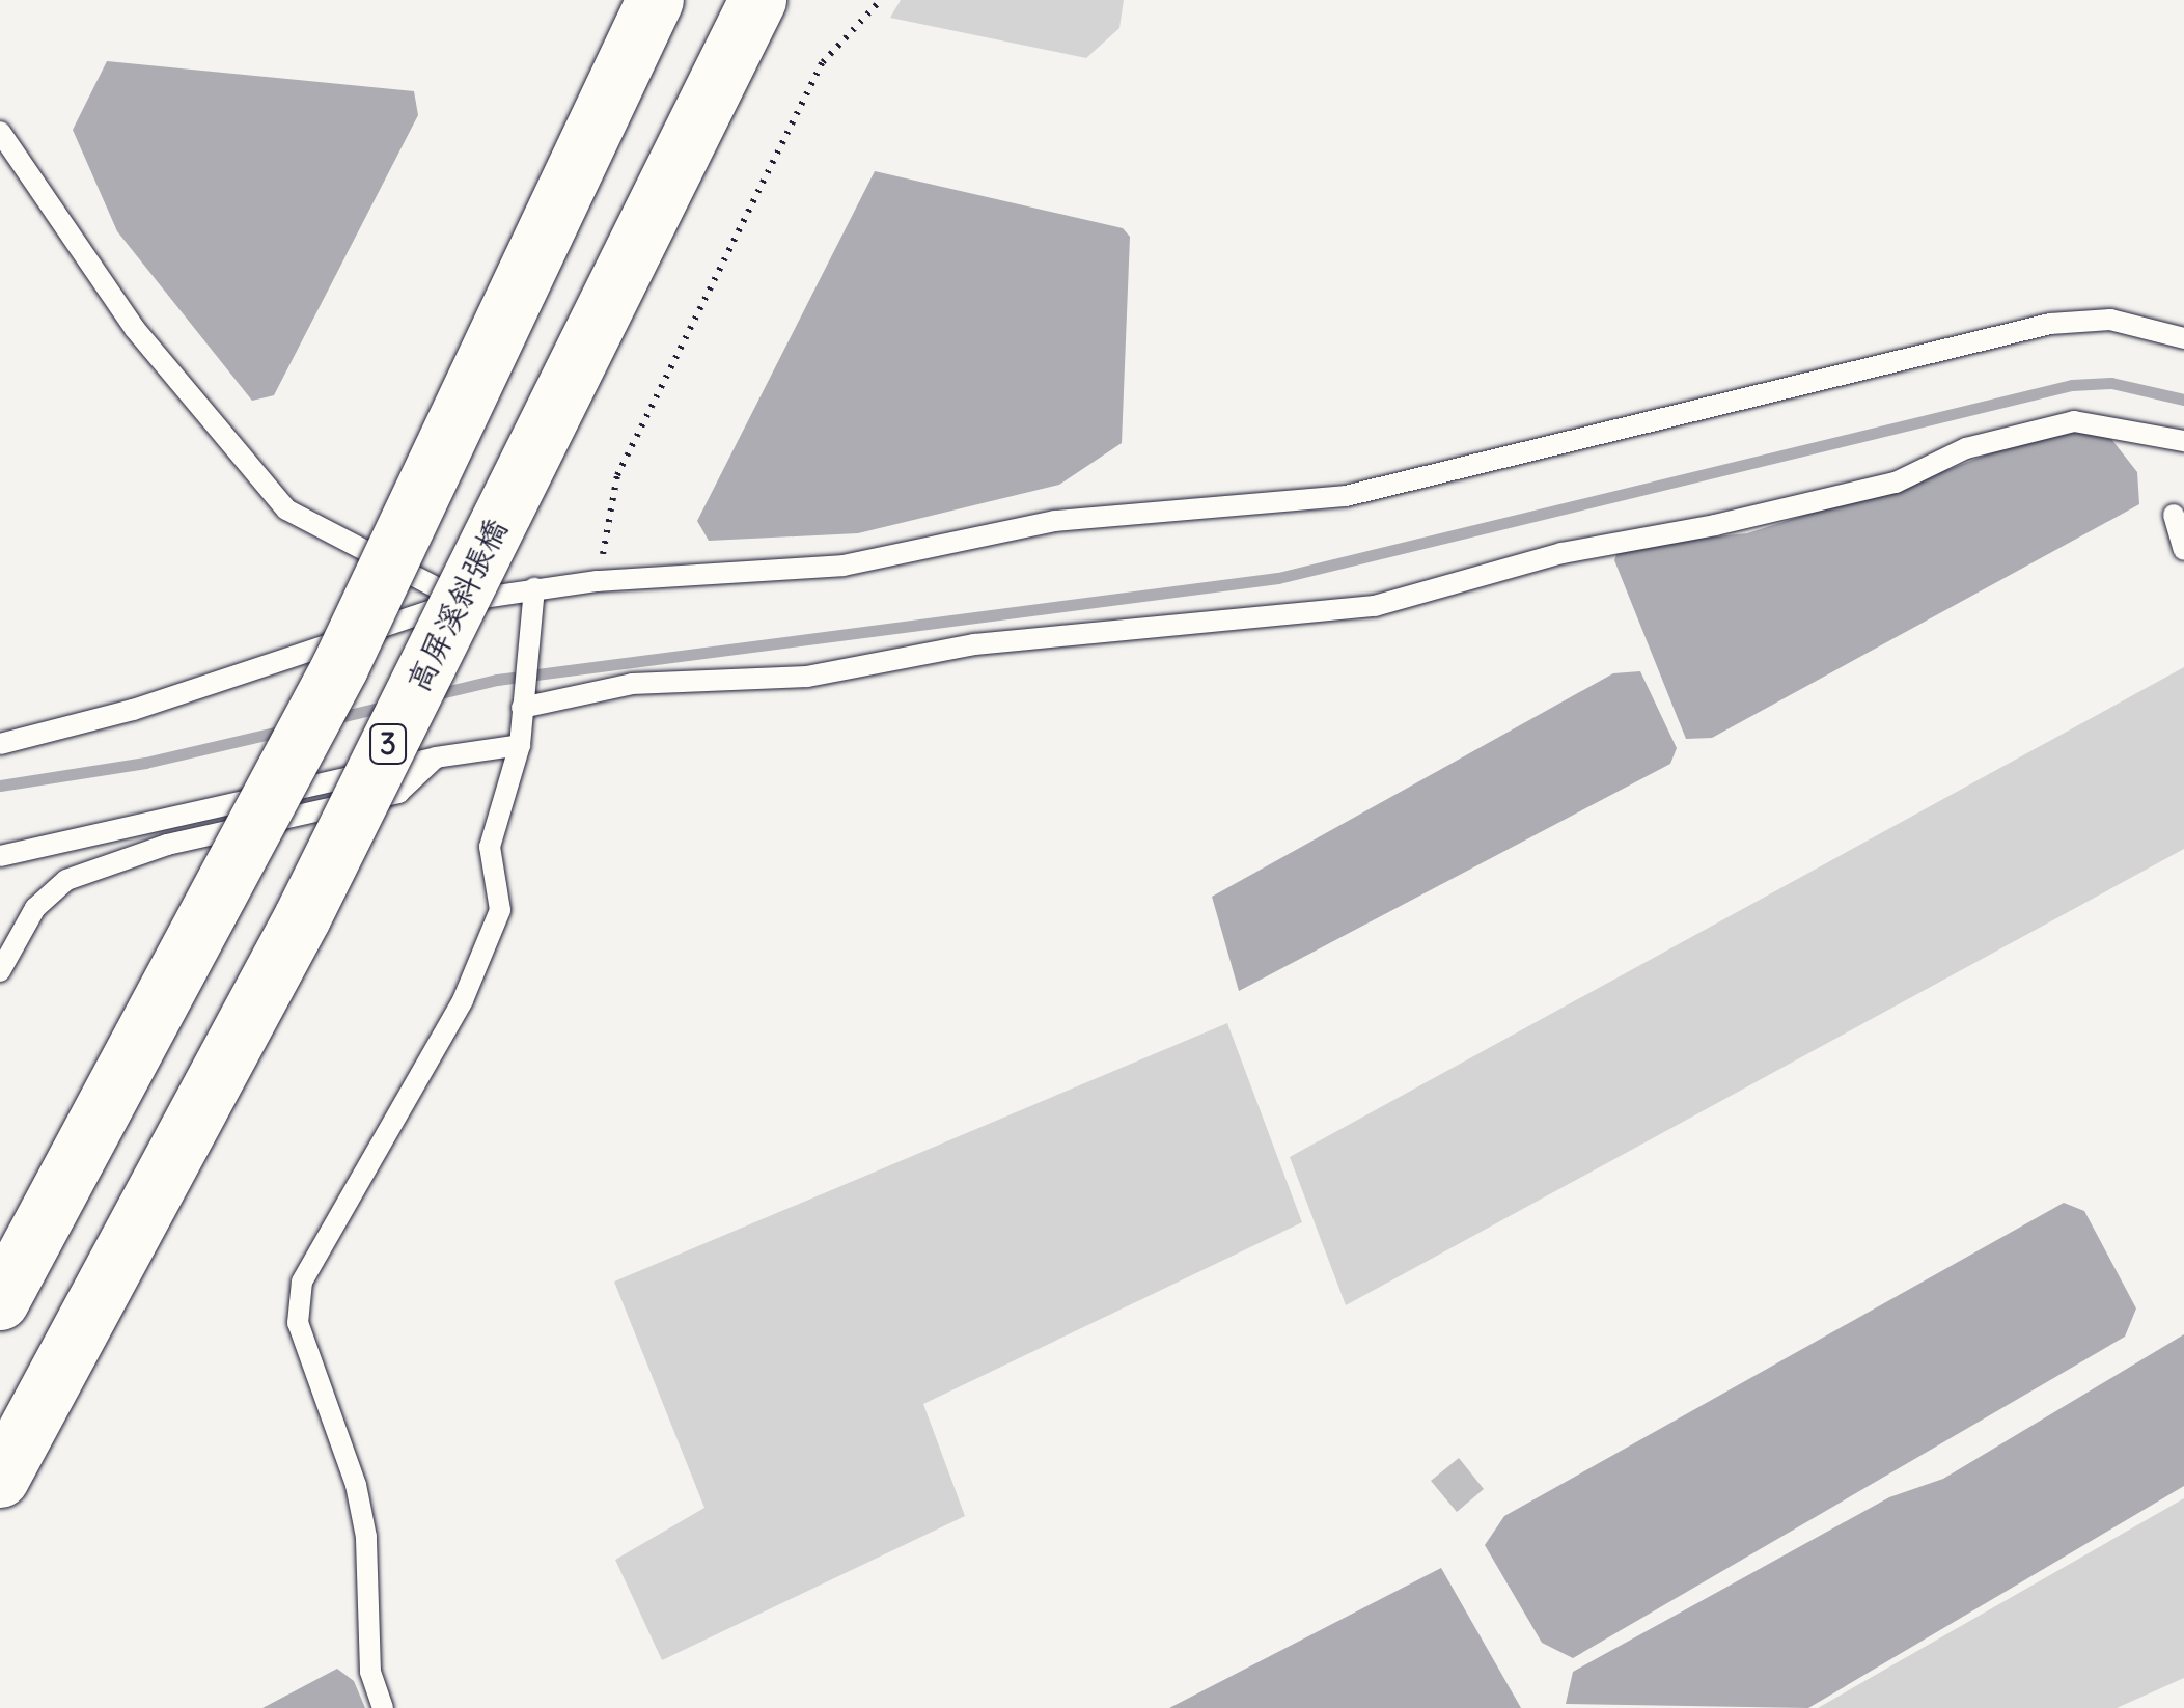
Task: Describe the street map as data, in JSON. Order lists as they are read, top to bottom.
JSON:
{
  "streets": {
    "highway": ["高屏溪斜張橋", "3"]
  }
}
